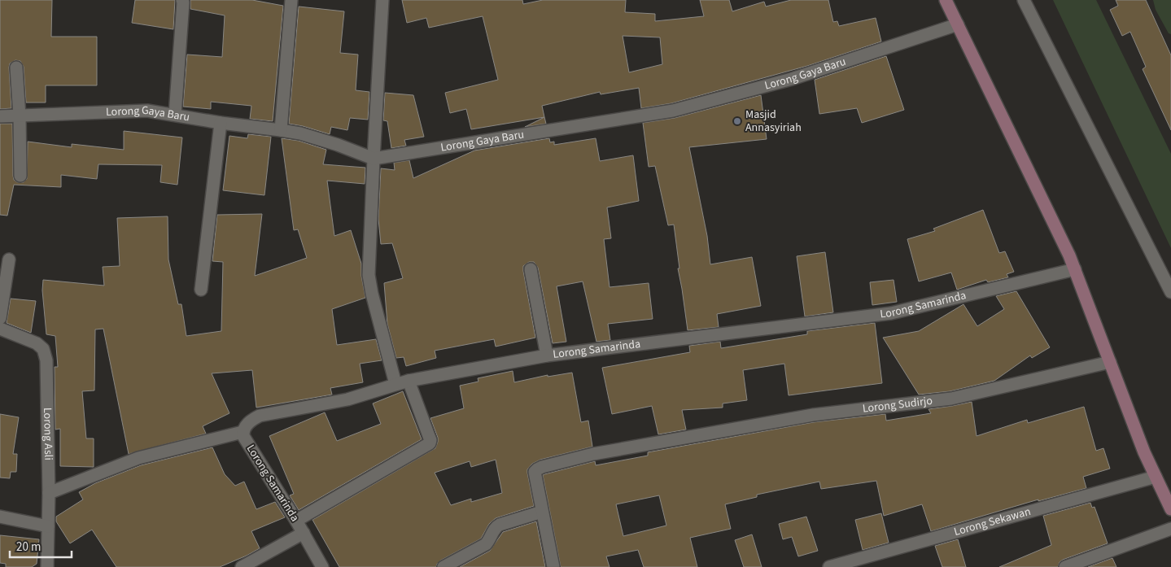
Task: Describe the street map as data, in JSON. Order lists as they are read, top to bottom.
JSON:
{
  "streets": {
    "street": [
      "Lorong Gaya Baru",
      "Lorong Samarinda",
      "Lorong Sudirjo",
      "Lorong Asli",
      "Lorong Sekawan"
    ]
  },
  "places": ["Masjid Annasyiriah"],
  "scale_bar": "20 m"
}
